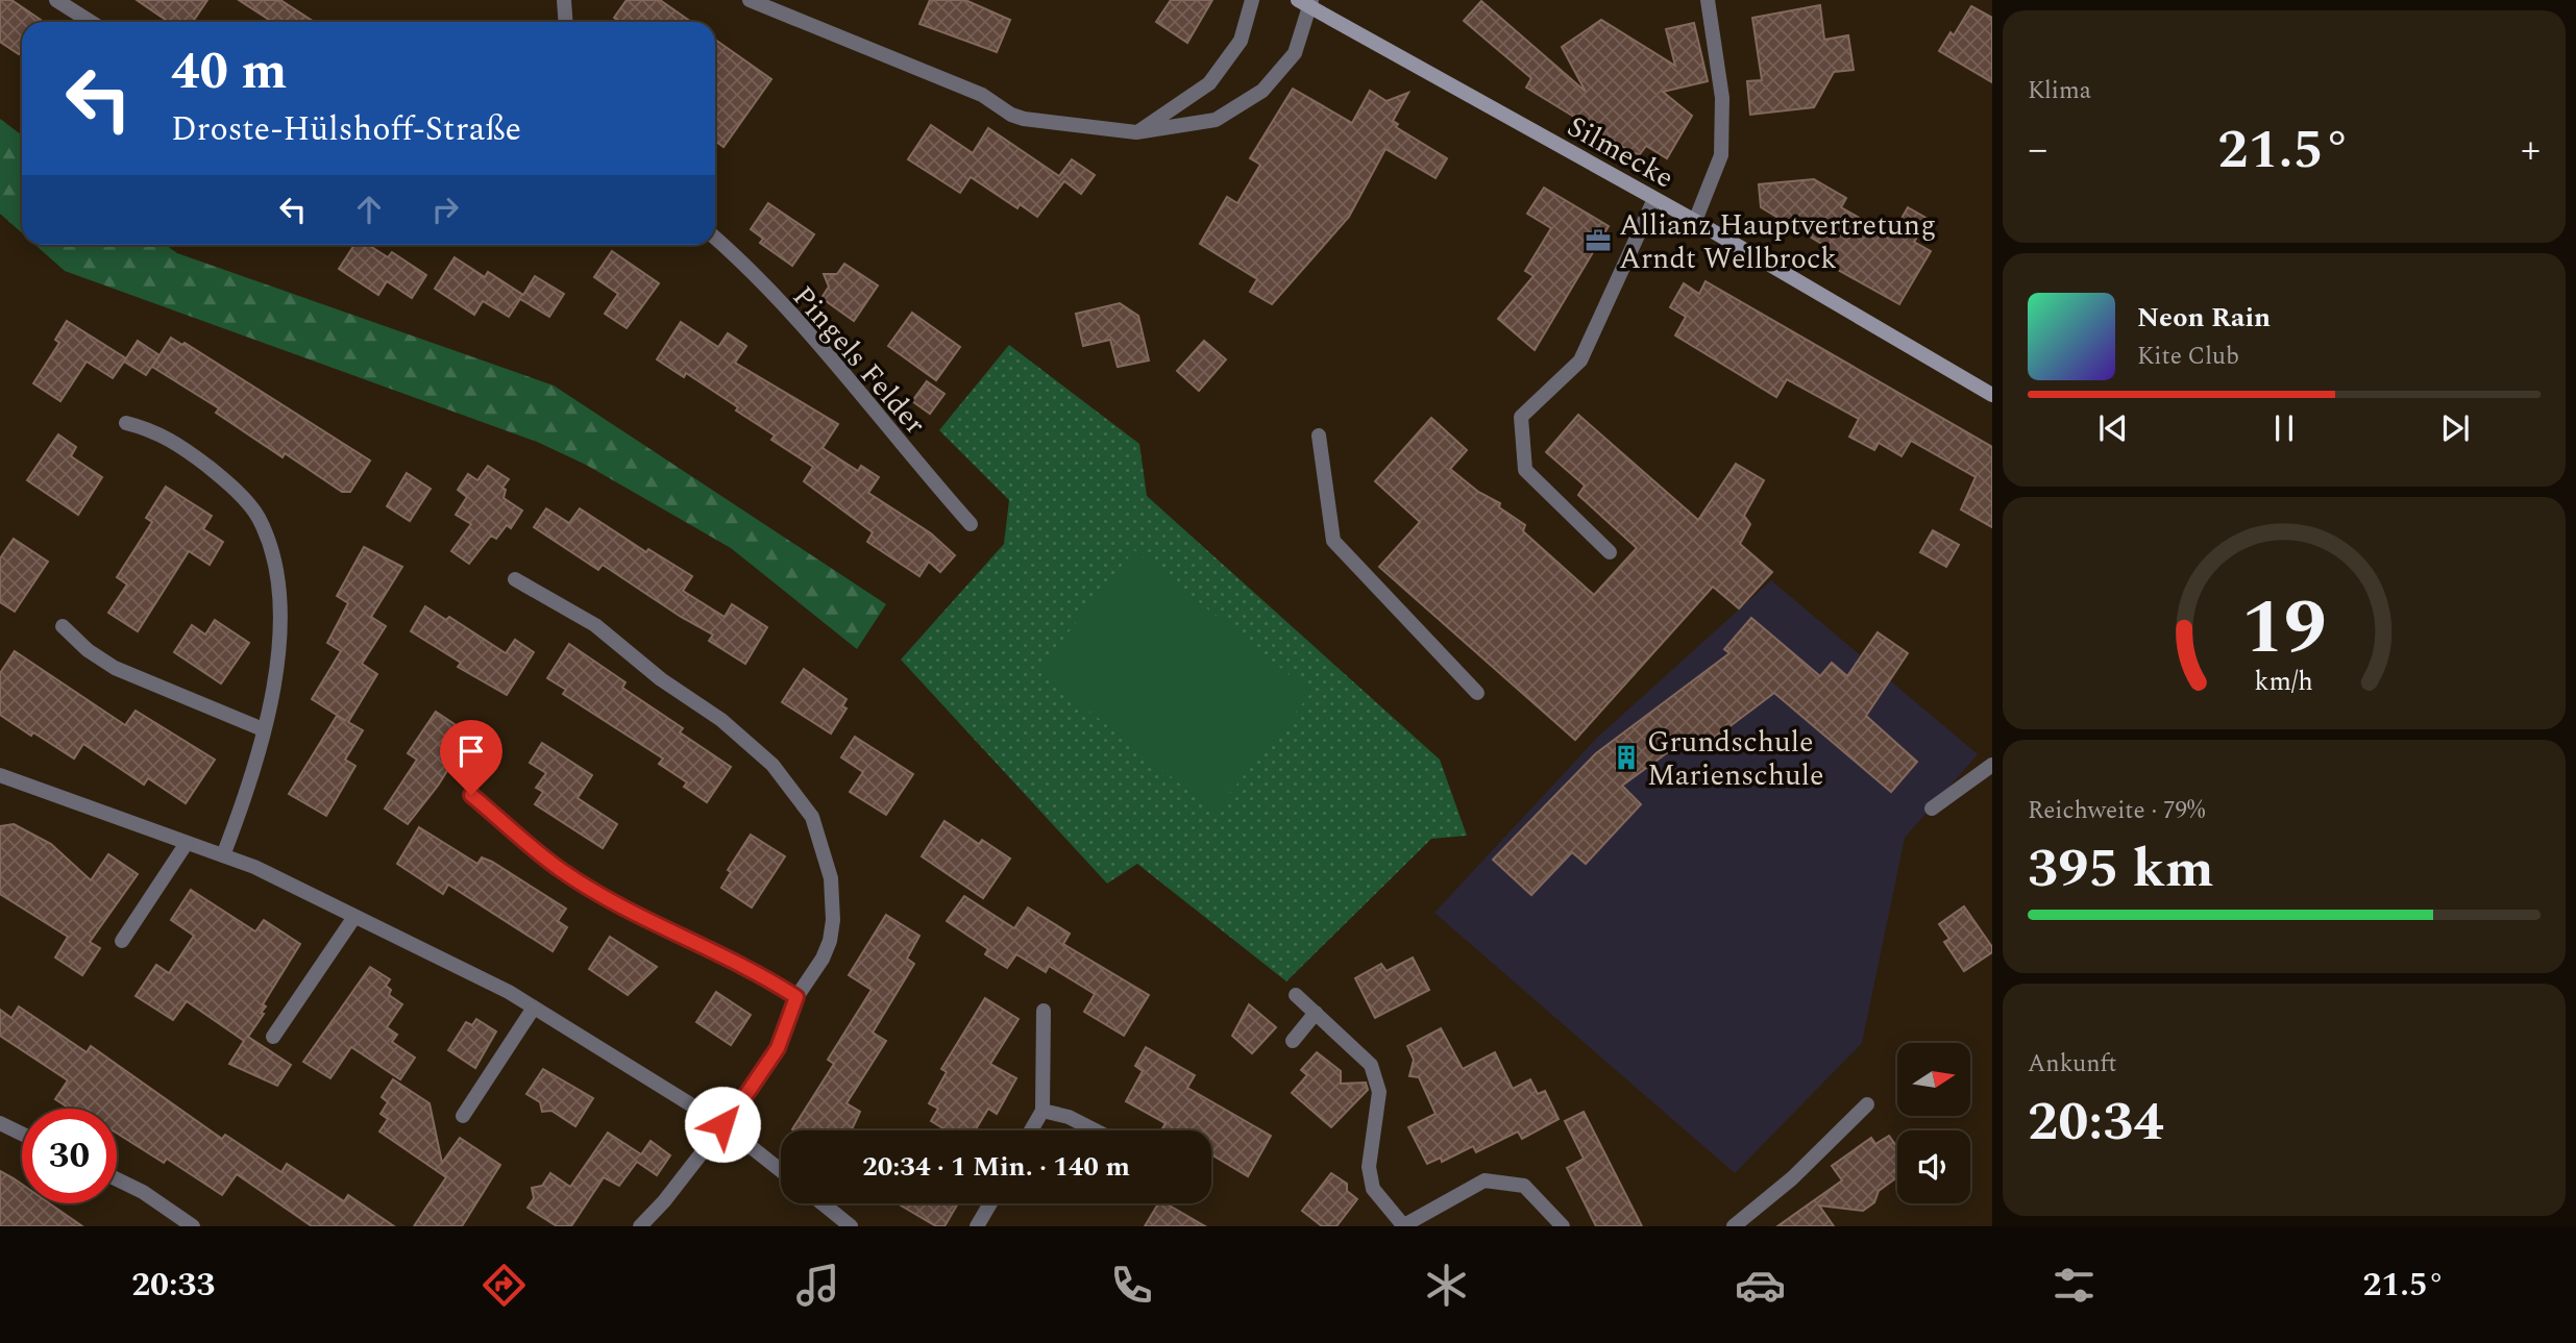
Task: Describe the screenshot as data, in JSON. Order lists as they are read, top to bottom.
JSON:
{
  "streets": {
    "main road": ["Silmecke"],
    "street": ["Pingels Felder"]
  },
  "places": {
    "office": ["Allianz Hauptvertretung Arndt Wellbrock"],
    "building": ["Grundschule Marienschule"]
  },
  "north": "right",
  "page": {
    "tile": [
      "Klima",
      ["Reichweite · 79%", "395 km"],
      ["Ankunft", "20:34"]
    ],
    "turn": ["40 m", "Droste-Hülshoff-Straße"],
    "heat": ["−", "21.5°", "+"],
    "song": ["Neon Rain", "Kite Club"],
    "limit": "30",
    "trip": "20:34 · 1 Min. · 140 m",
    "tabs": ["20:33", "21.5°"],
    "gauge": ["19", "km/h"]
  }
}
